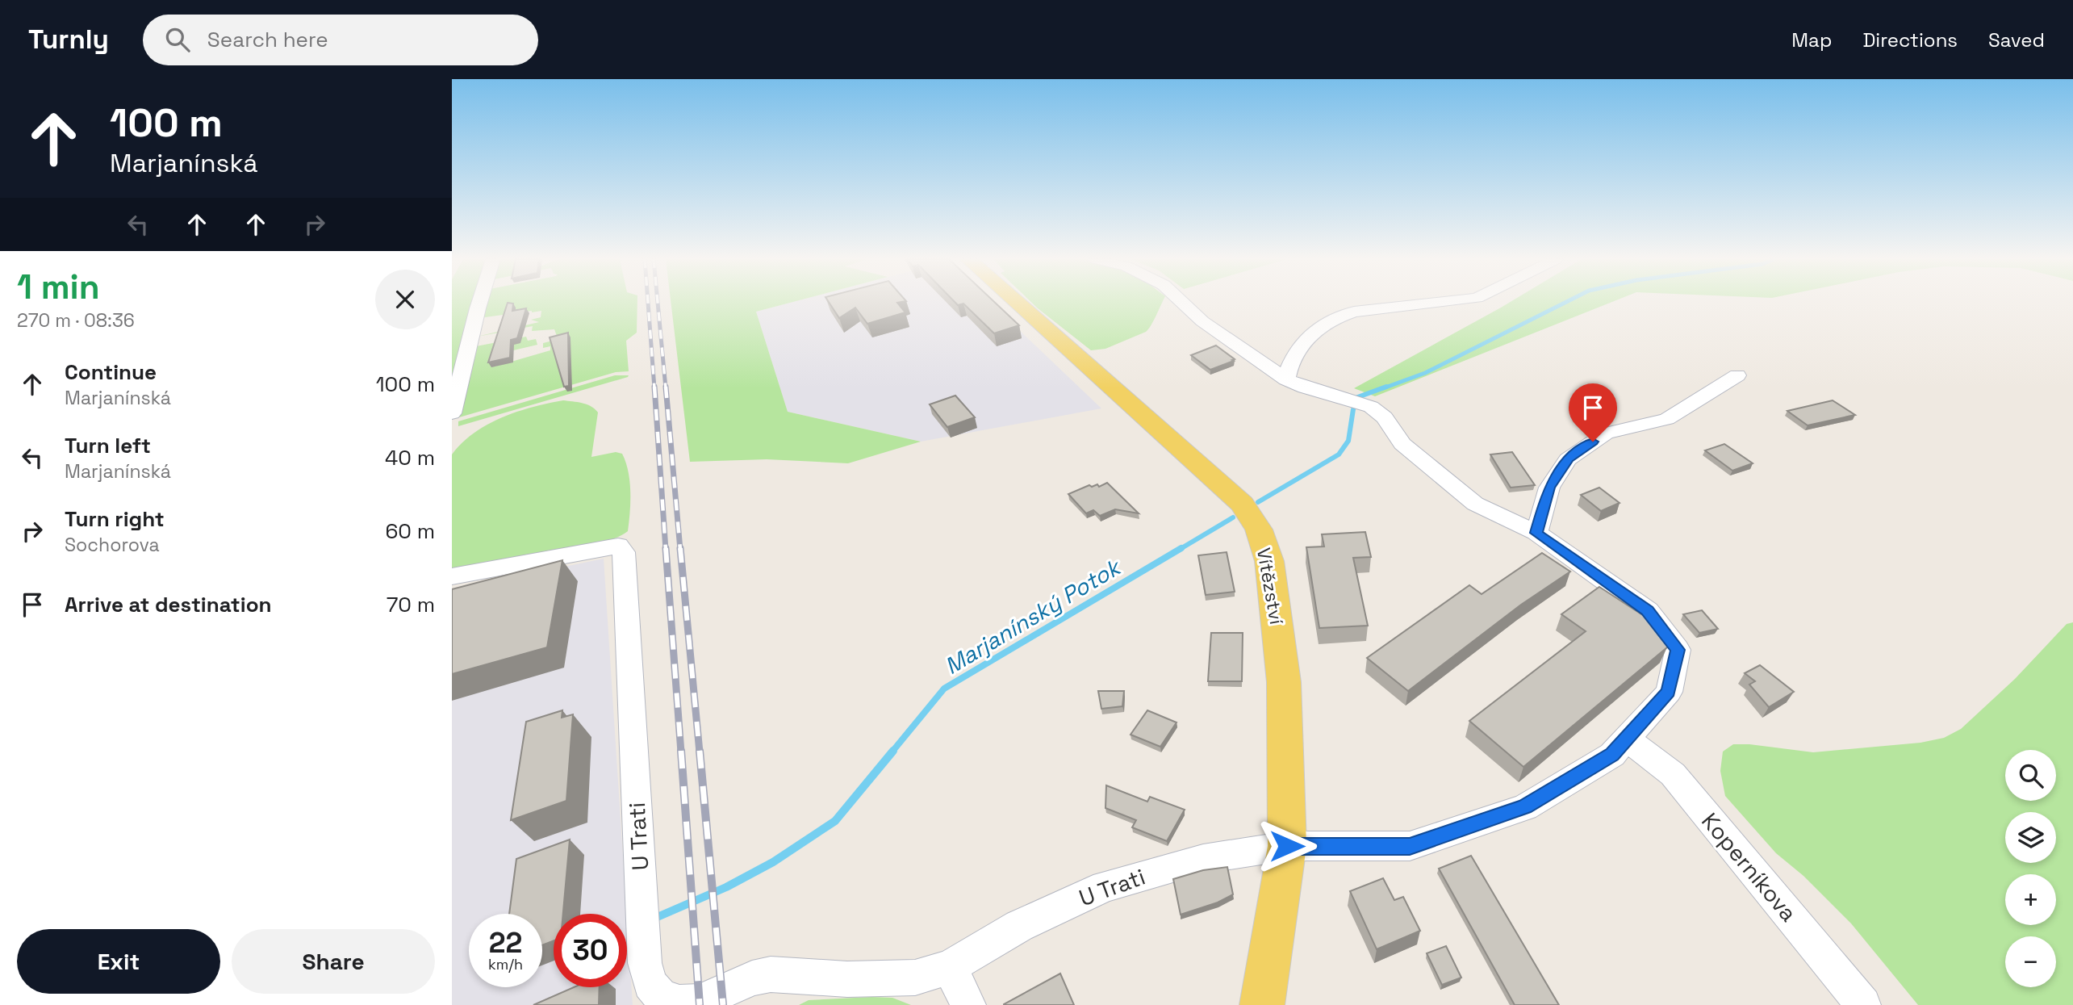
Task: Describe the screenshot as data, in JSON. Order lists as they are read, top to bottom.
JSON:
{
  "streets": {
    "main road": ["Vítězství"],
    "street": ["U Trati", "Koperníkova"]
  },
  "crossings": [
    ["Vítězství", "U Trati"],
    ["U Trati", "Koperníkova"]
  ],
  "water": ["Marjanínský Potok"],
  "page": {
    "header": "Turnly",
    "search": "Search here",
    "nav": ["Map", "Directions", "Saved"],
    "turn": ["100 m", "Marjanínská"],
    "heading": ["1 min", "270 m · 08:36"],
    "list": [
      {
        "name": "Continue",
        "note": "Marjanínská",
        "value": "100 m"
      },
      {
        "name": "Turn left",
        "note": "Marjanínská",
        "value": "40 m"
      },
      {
        "name": "Turn right",
        "note": "Sochorova",
        "value": "60 m"
      },
      {
        "name": "Arrive at destination",
        "value": "70 m"
      }
    ],
    "map_buttons": ["+", "−"],
    "speed": "22 km/h",
    "limit": "30",
    "buttons": ["Exit", "Share"]
  }
}
